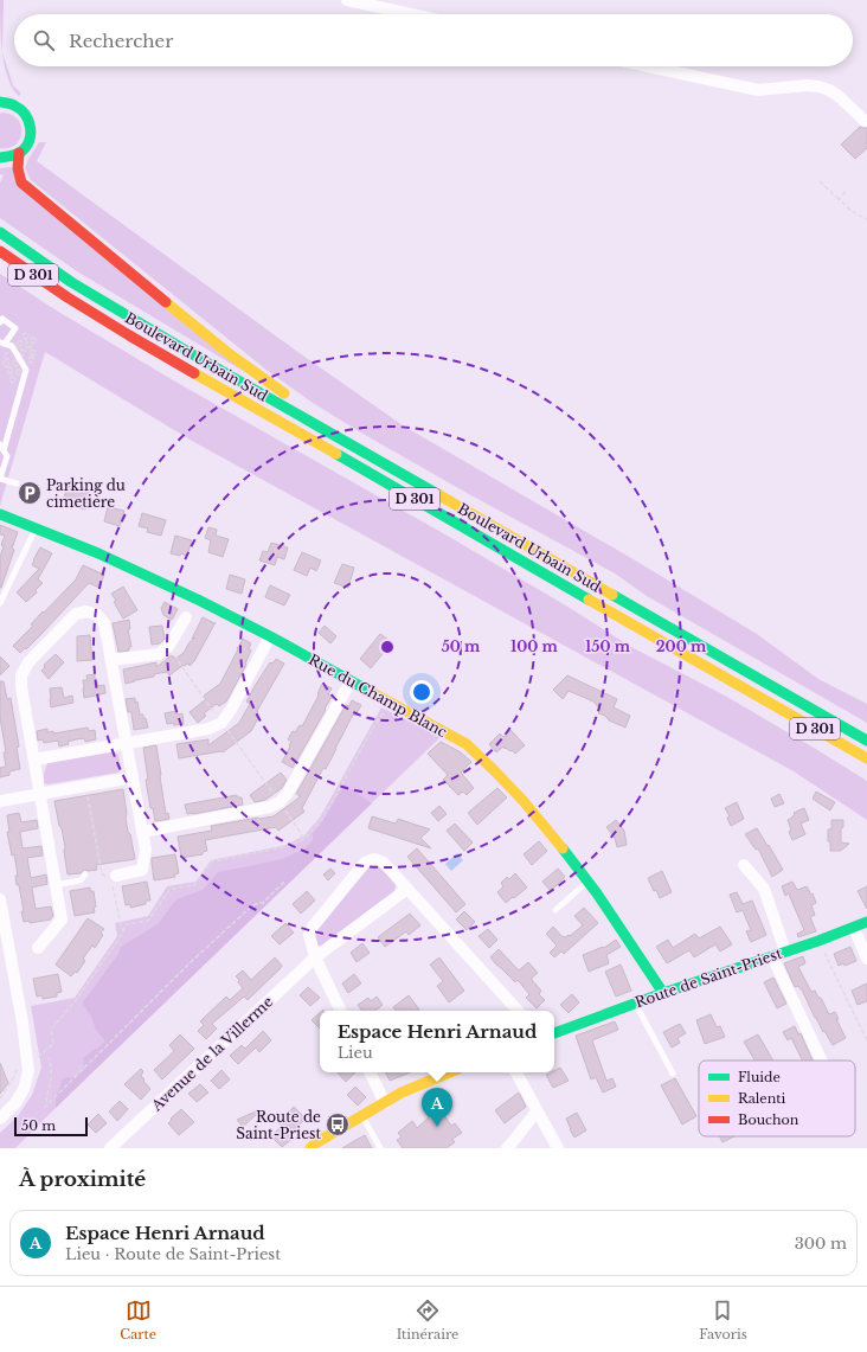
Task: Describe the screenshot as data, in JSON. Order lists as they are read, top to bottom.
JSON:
{
  "streets": {
    "main road": [
      "D 301",
      "Boulevard Urbain Sud",
      "Rue du Champ Blanc",
      "Route de Saint-Priest"
    ],
    "street": ["Avenue de la Villerme"]
  },
  "crossings": [
    ["Rue du Champ Blanc", "Route de Saint-Priest"]
  ],
  "places": {
    "parking": ["Parking du cimetière"],
    "bus stop": ["Route de Saint-Priest"]
  },
  "legend": ["Fluide", "Ralenti", "Bouchon"],
  "scale_bar": "50 m",
  "page": {
    "search": "Rechercher",
    "popup": ["Espace Henri Arnaud", "Lieu"],
    "pins": "A",
    "scale": "50 m",
    "heading": "À proximité",
    "list": [
      {
        "mark": "A",
        "name": "Espace Henri Arnaud",
        "note": "Lieu · Route de Saint-Priest",
        "value": "300 m"
      }
    ],
    "nav": ["Carte", "Itinéraire", "Favoris"]
  },
  "rings": [
    "50 m",
    "100 m",
    "150 m",
    "200 m"
  ]
}
